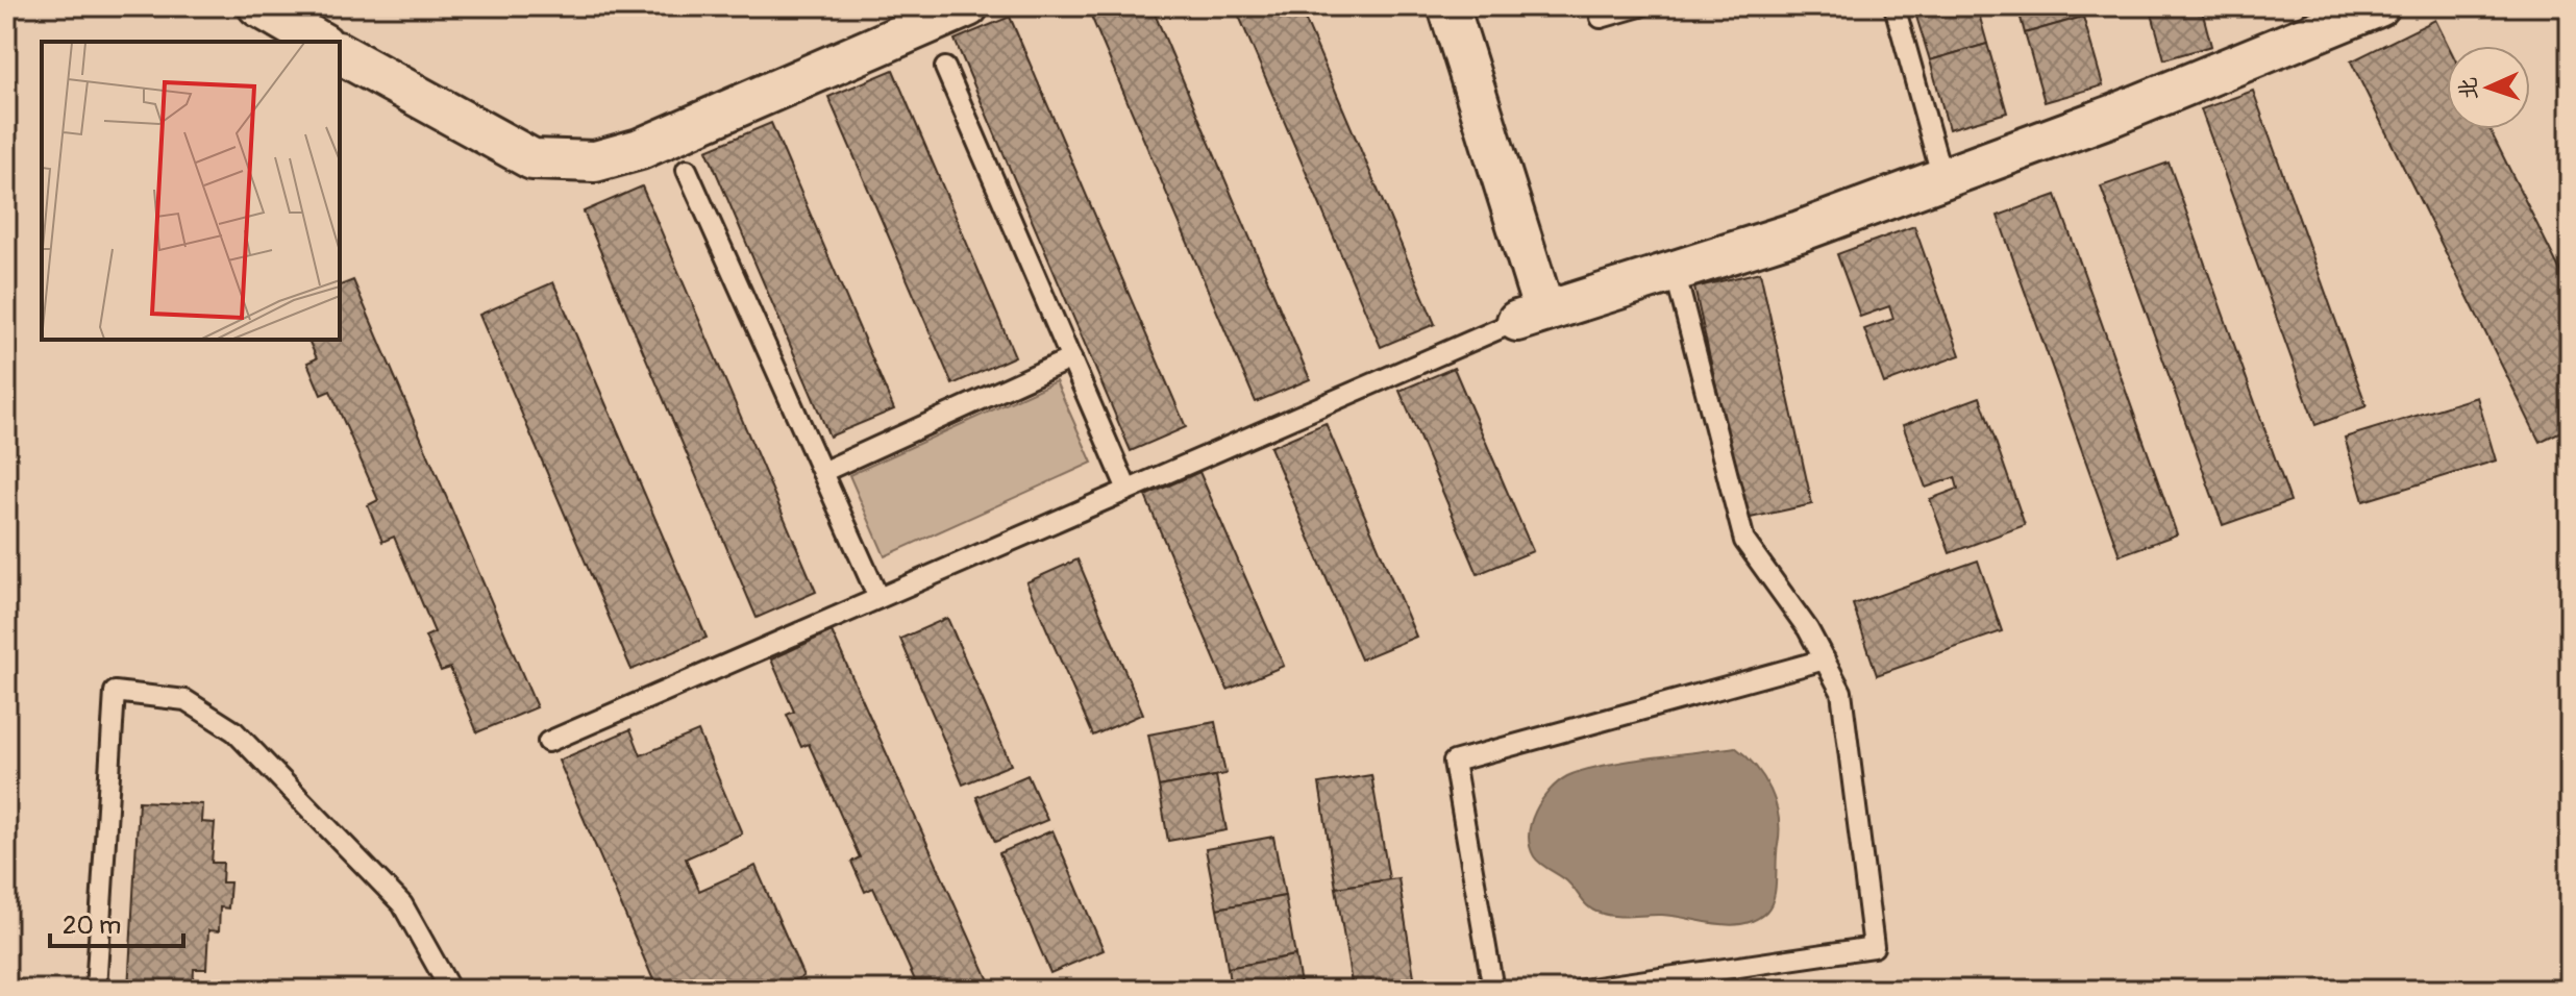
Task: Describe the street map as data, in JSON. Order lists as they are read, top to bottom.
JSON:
{
  "scale_bar": "20 m",
  "north": "left"
}
